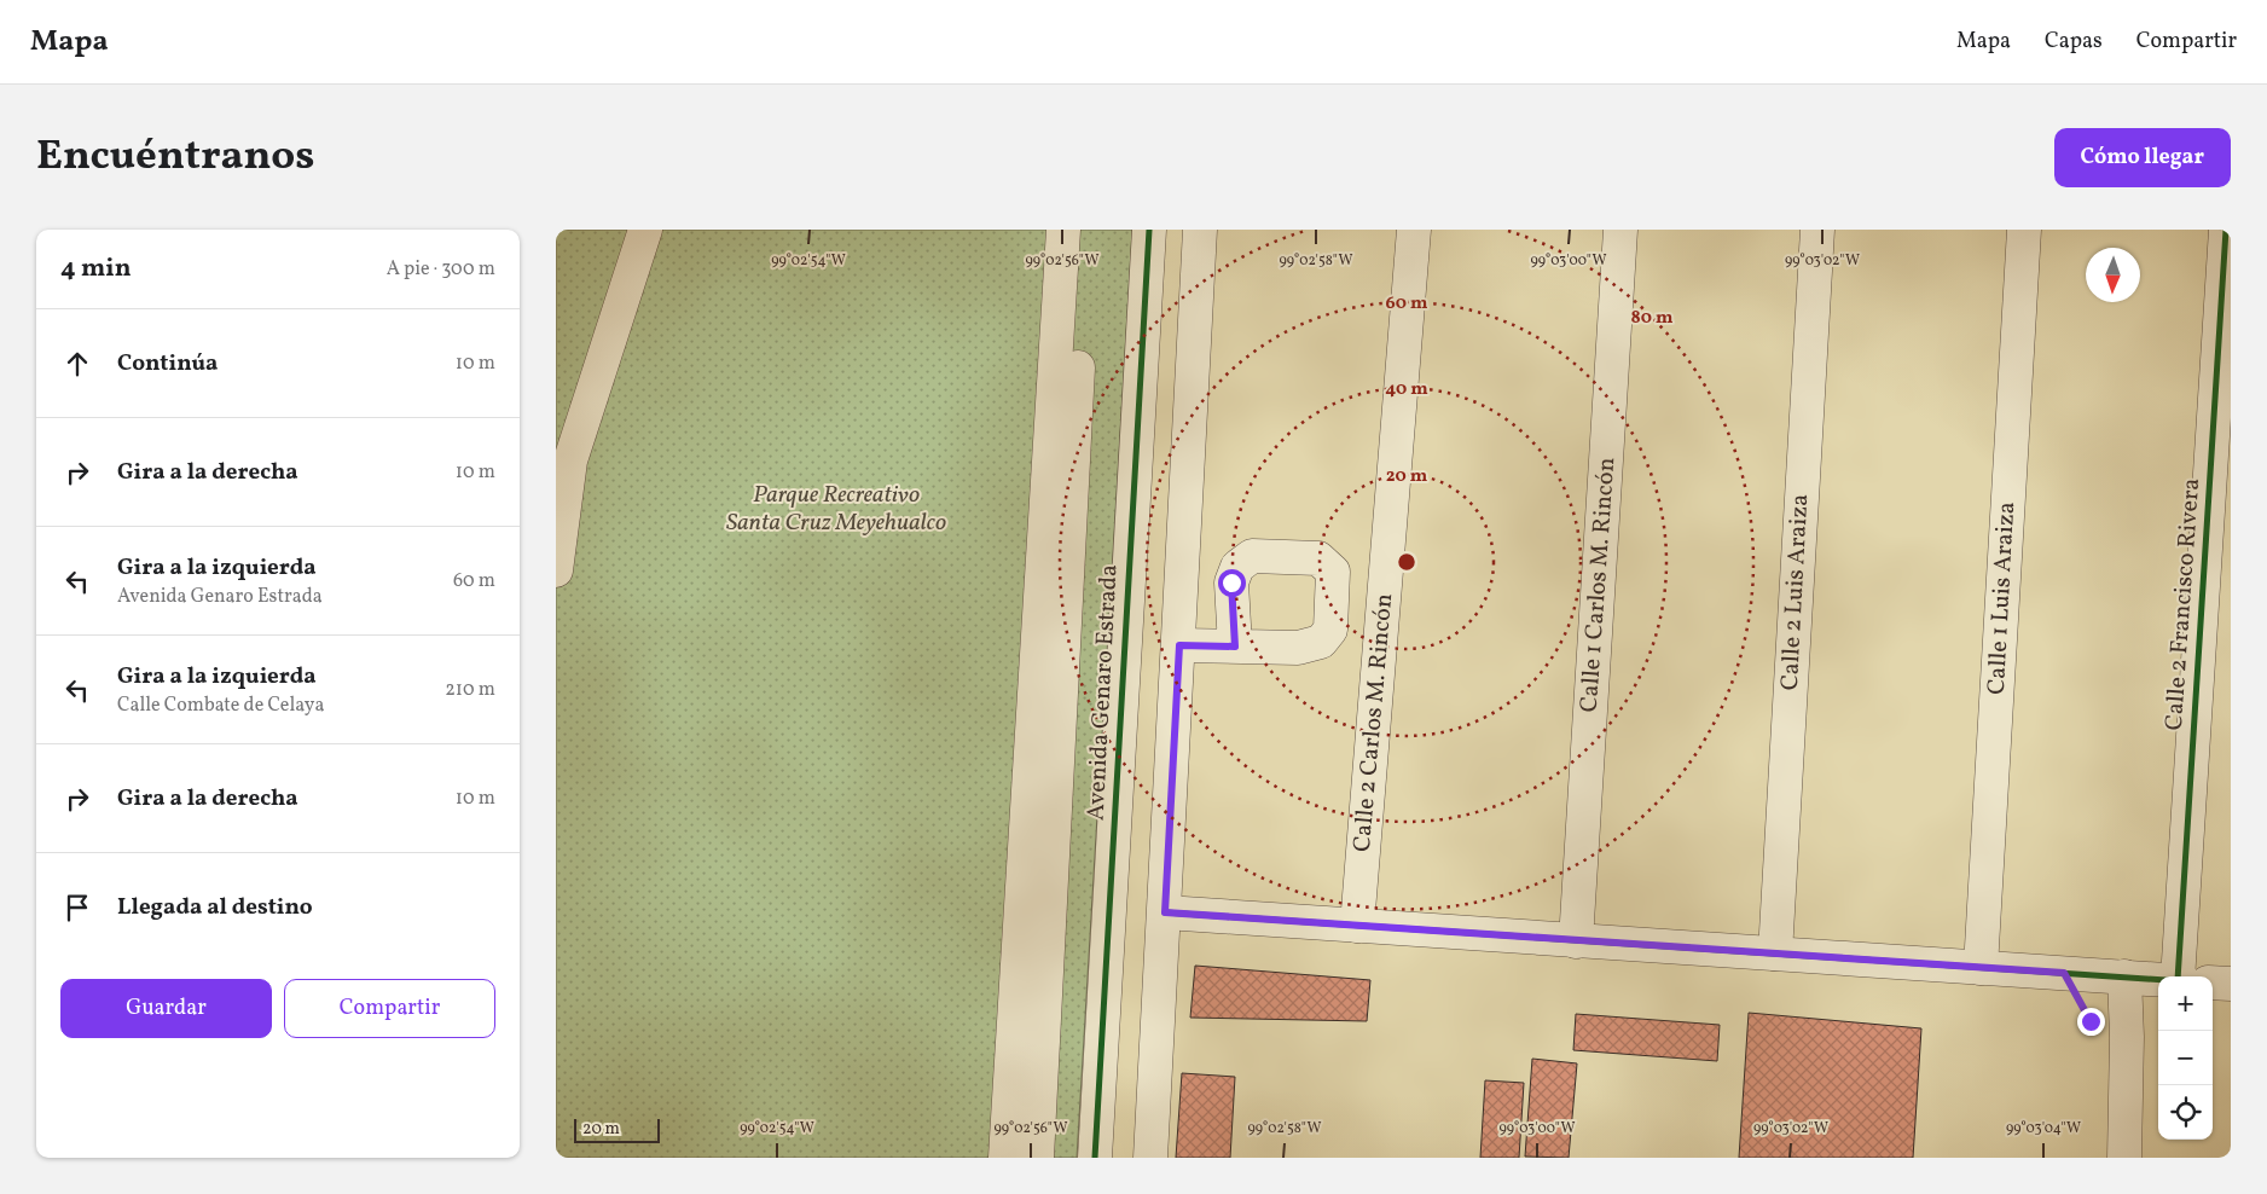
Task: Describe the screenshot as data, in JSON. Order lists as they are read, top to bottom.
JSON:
{
  "streets": {
    "street": [
      "Calle 1 Carlos M. Rincón",
      "Calle 2 Luis Araiza",
      "Calle 1 Luis Araiza",
      "Calle 2 Francisco Rivera",
      "Avenida Genaro Estrada",
      "Calle 2 Carlos M. Rincón"
    ]
  },
  "parks": ["Parque Recreativo Santa Cruz Meyehualco"],
  "scale_bar": "20 m",
  "north": "bottom",
  "page": {
    "header": "Mapa",
    "nav": ["Mapa", "Capas", "Compartir"],
    "title": "Encuéntranos",
    "buttons": [
      "Cómo llegar",
      ["Guardar", "Compartir"]
    ],
    "heading": ["4 min", "A pie · 300 m"],
    "list": [
      ["Continúa", "10 m"],
      ["Gira a la derecha", "10 m"],
      ["Gira a la izquierda", "Avenida Genaro Estrada", "60 m"],
      ["Gira a la izquierda", "Calle Combate de Celaya", "210 m"],
      ["Gira a la derecha", "10 m"],
      "Llegada al destino"
    ],
    "map_buttons": ["+", "−"],
    "scale": "20 m"
  },
  "coordinates": [
    "99°02'54\"W",
    "99°02'56\"W",
    "99°02'58\"W",
    "99°03'00\"W",
    "99°03'02\"W",
    "99°03'04\"W"
  ],
  "rings": [
    "60 m",
    "80 m",
    "40 m",
    "20 m"
  ]
}
